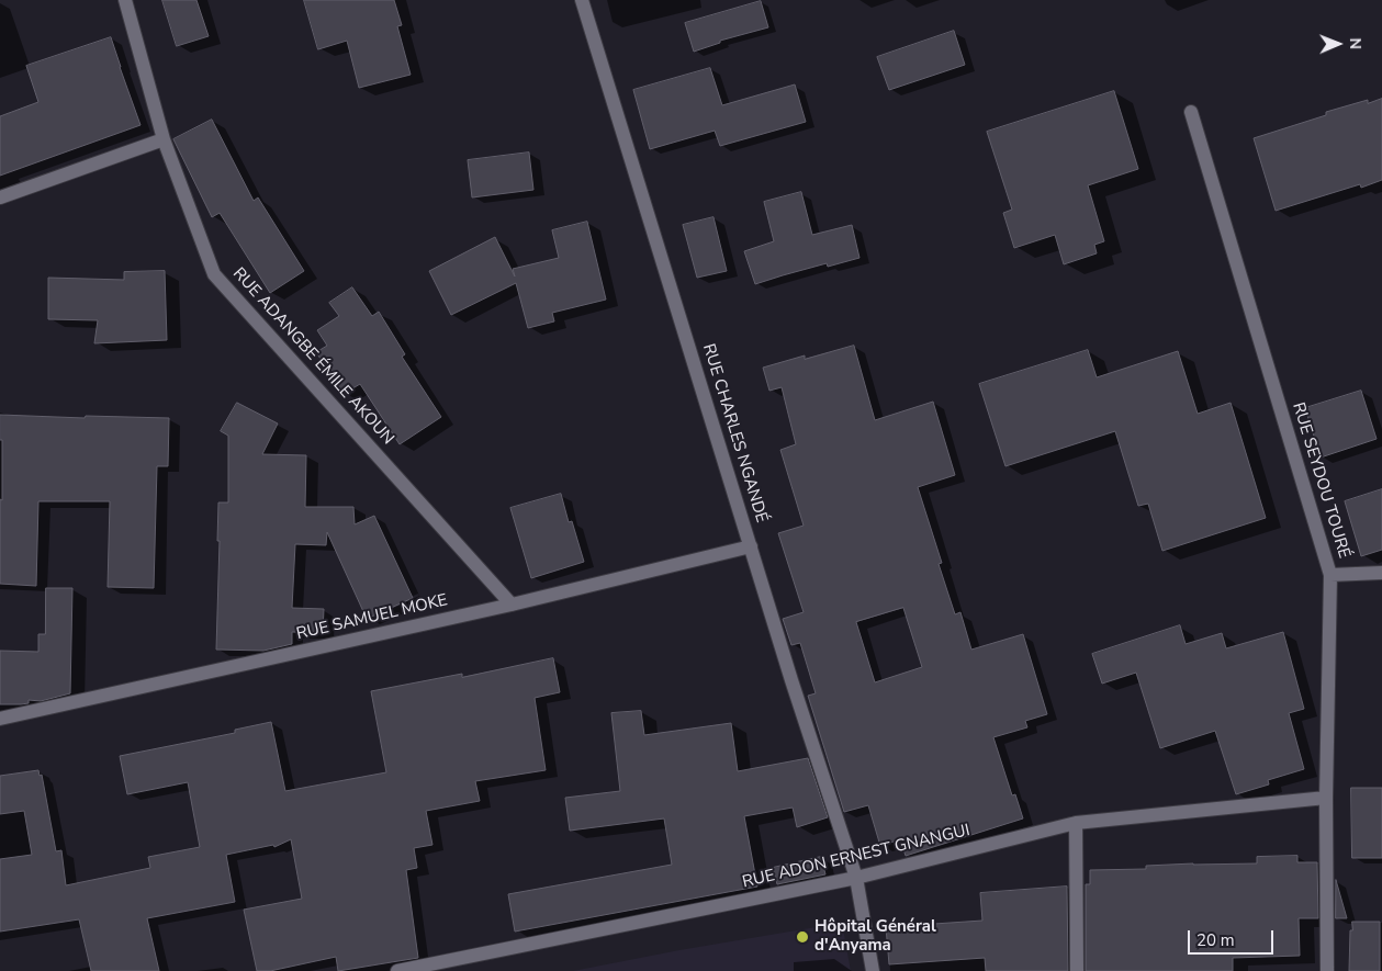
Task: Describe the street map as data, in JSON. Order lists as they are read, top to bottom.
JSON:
{
  "streets": {
    "street": [
      "RUE ADANGBE ÉMILE AKOUN",
      "RUE CHARLES NGANDÉ",
      "RUE SEYDOU TOURÉ",
      "RUE SAMUEL MOKE",
      "RUE ADON ERNEST GNANGUI"
    ]
  },
  "crossings": [
    ["RUE ADANGBE ÉMILE AKOUN", "RUE SAMUEL MOKE"],
    ["RUE CHARLES NGANDÉ", "RUE SAMUEL MOKE"],
    ["RUE CHARLES NGANDÉ", "RUE ADON ERNEST GNANGUI"],
    ["RUE SEYDOU TOURÉ", "RUE ADON ERNEST GNANGUI"]
  ],
  "places": ["Hôpital Général d'Anyama"],
  "scale_bar": "20 m",
  "north": "right"
}
